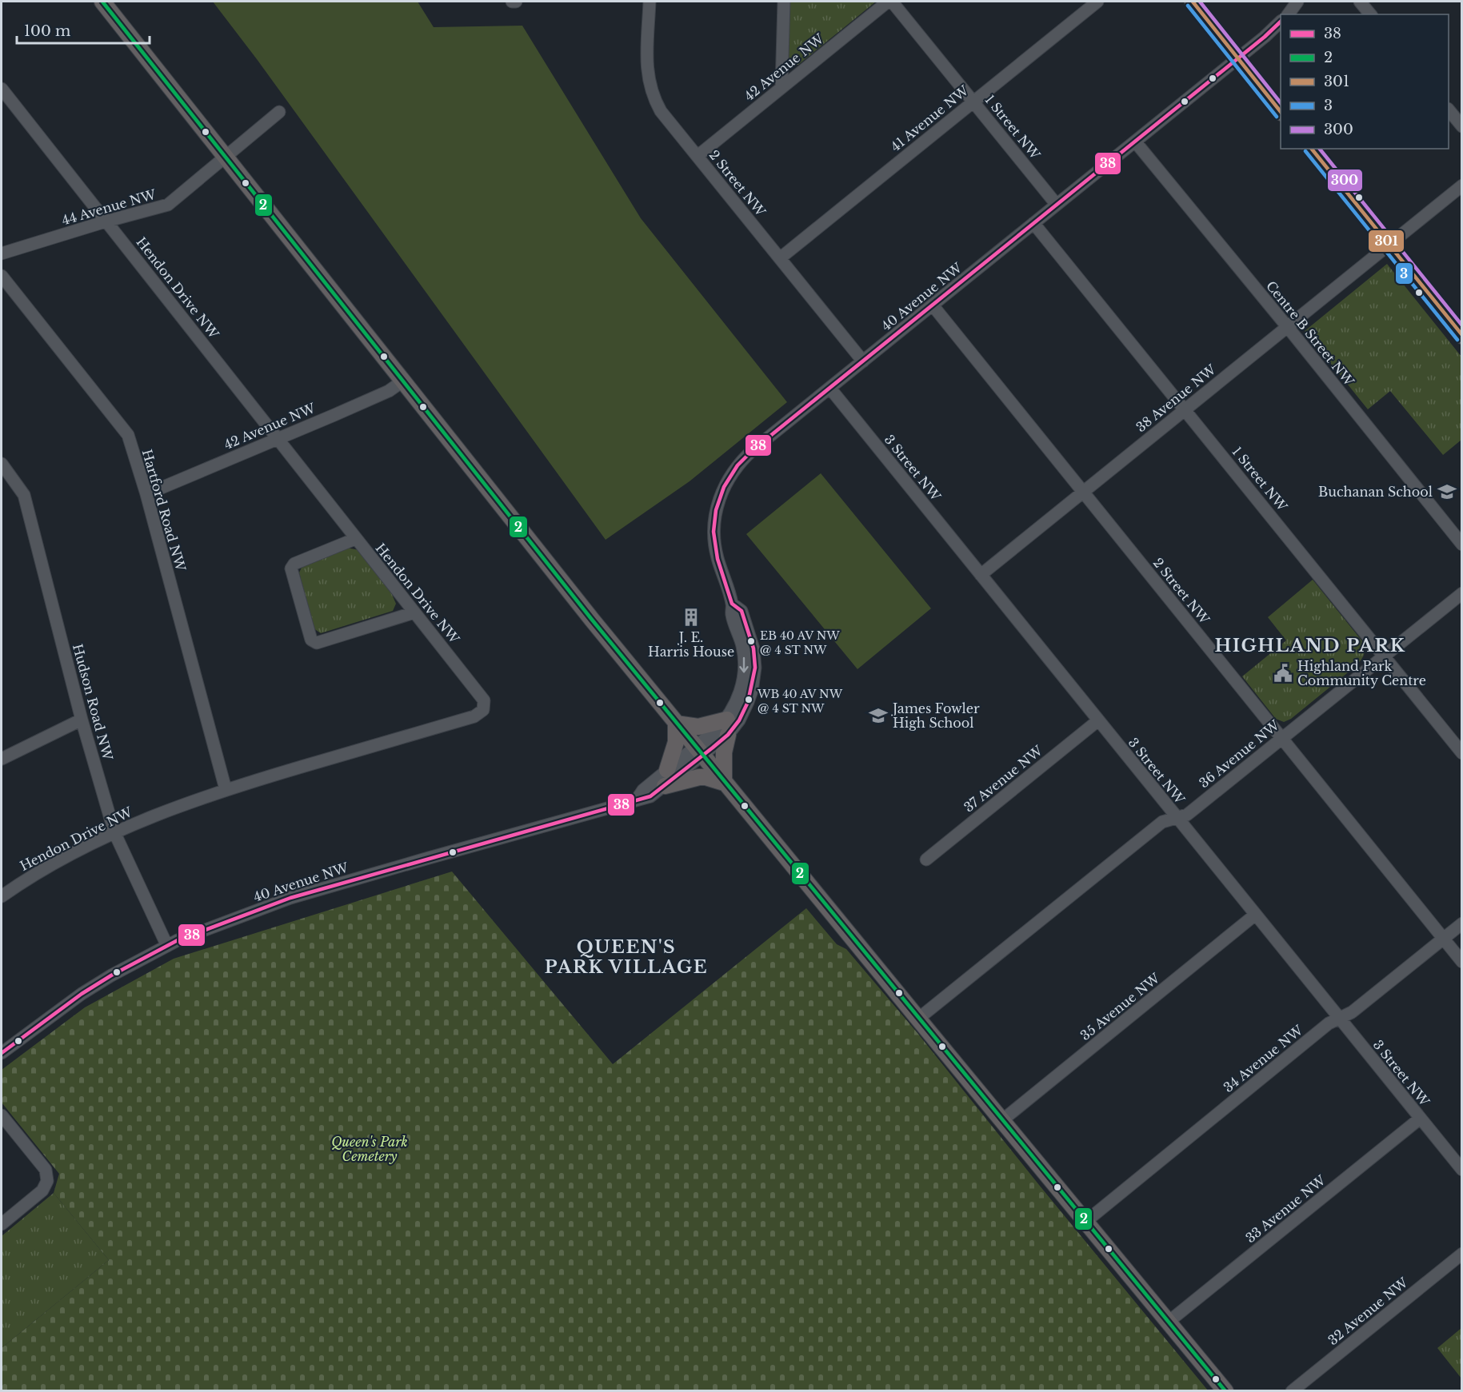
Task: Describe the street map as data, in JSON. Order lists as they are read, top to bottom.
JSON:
{
  "streets": {
    "street": [
      "42 Avenue NW",
      "41 Avenue NW",
      "1 Street NW",
      "2 Street NW",
      "44 Avenue NW",
      "Hendon Drive NW",
      "40 Avenue NW",
      "Centre B Street NW",
      "38 Avenue NW",
      "3 Street NW",
      "Hartford Road NW",
      "Hudson Road NW",
      "36 Avenue NW",
      "37 Avenue NW",
      "35 Avenue NW",
      "34 Avenue NW",
      "33 Avenue NW",
      "32 Avenue NW"
    ]
  },
  "crossings": [
    ["42 Avenue NW", "2 Street NW"],
    ["42 Avenue NW", "Hendon Drive NW"],
    ["42 Avenue NW", "Hartford Road NW"],
    ["41 Avenue NW", "1 Street NW"],
    ["41 Avenue NW", "2 Street NW"],
    ["1 Street NW", "40 Avenue NW"],
    ["1 Street NW", "38 Avenue NW"],
    ["1 Street NW", "36 Avenue NW"],
    ["2 Street NW", "40 Avenue NW"],
    ["2 Street NW", "38 Avenue NW"],
    ["2 Street NW", "36 Avenue NW"],
    ["2 Street NW", "34 Avenue NW"],
    ["44 Avenue NW", "Hendon Drive NW"],
    ["Hendon Drive NW", "Hartford Road NW"],
    ["Hendon Drive NW", "Hudson Road NW"],
    ["40 Avenue NW", "Centre B Street NW"],
    ["40 Avenue NW", "3 Street NW"],
    ["40 Avenue NW", "Hudson Road NW"],
    ["Centre B Street NW", "38 Avenue NW"],
    ["38 Avenue NW", "3 Street NW"],
    ["3 Street NW", "36 Avenue NW"],
    ["3 Street NW", "37 Avenue NW"],
    ["3 Street NW", "35 Avenue NW"],
    ["3 Street NW", "34 Avenue NW"],
    ["3 Street NW", "33 Avenue NW"]
  ],
  "districts": ["HIGHLAND PARK", "QUEEN'S PARK VILLAGE"],
  "parks": ["Queen's Park Cemetery"],
  "places": {
    "school or university": ["Buchanan School", "James Fowler High School"],
    "building": ["J. E. Harris House"],
    "other": ["EB 40 AV NW @ 4 ST NW", "WB 40 AV NW @ 4 ST NW"],
    "public building": ["Highland Park Community Centre"]
  },
  "lines": [
    "transit line 2",
    "transit line 301",
    "transit line 300",
    "transit line 3",
    "transit line 38"
  ],
  "legend": [
    "38",
    "2",
    "301",
    "3",
    "300"
  ],
  "scale_bar": "100 m"
}
